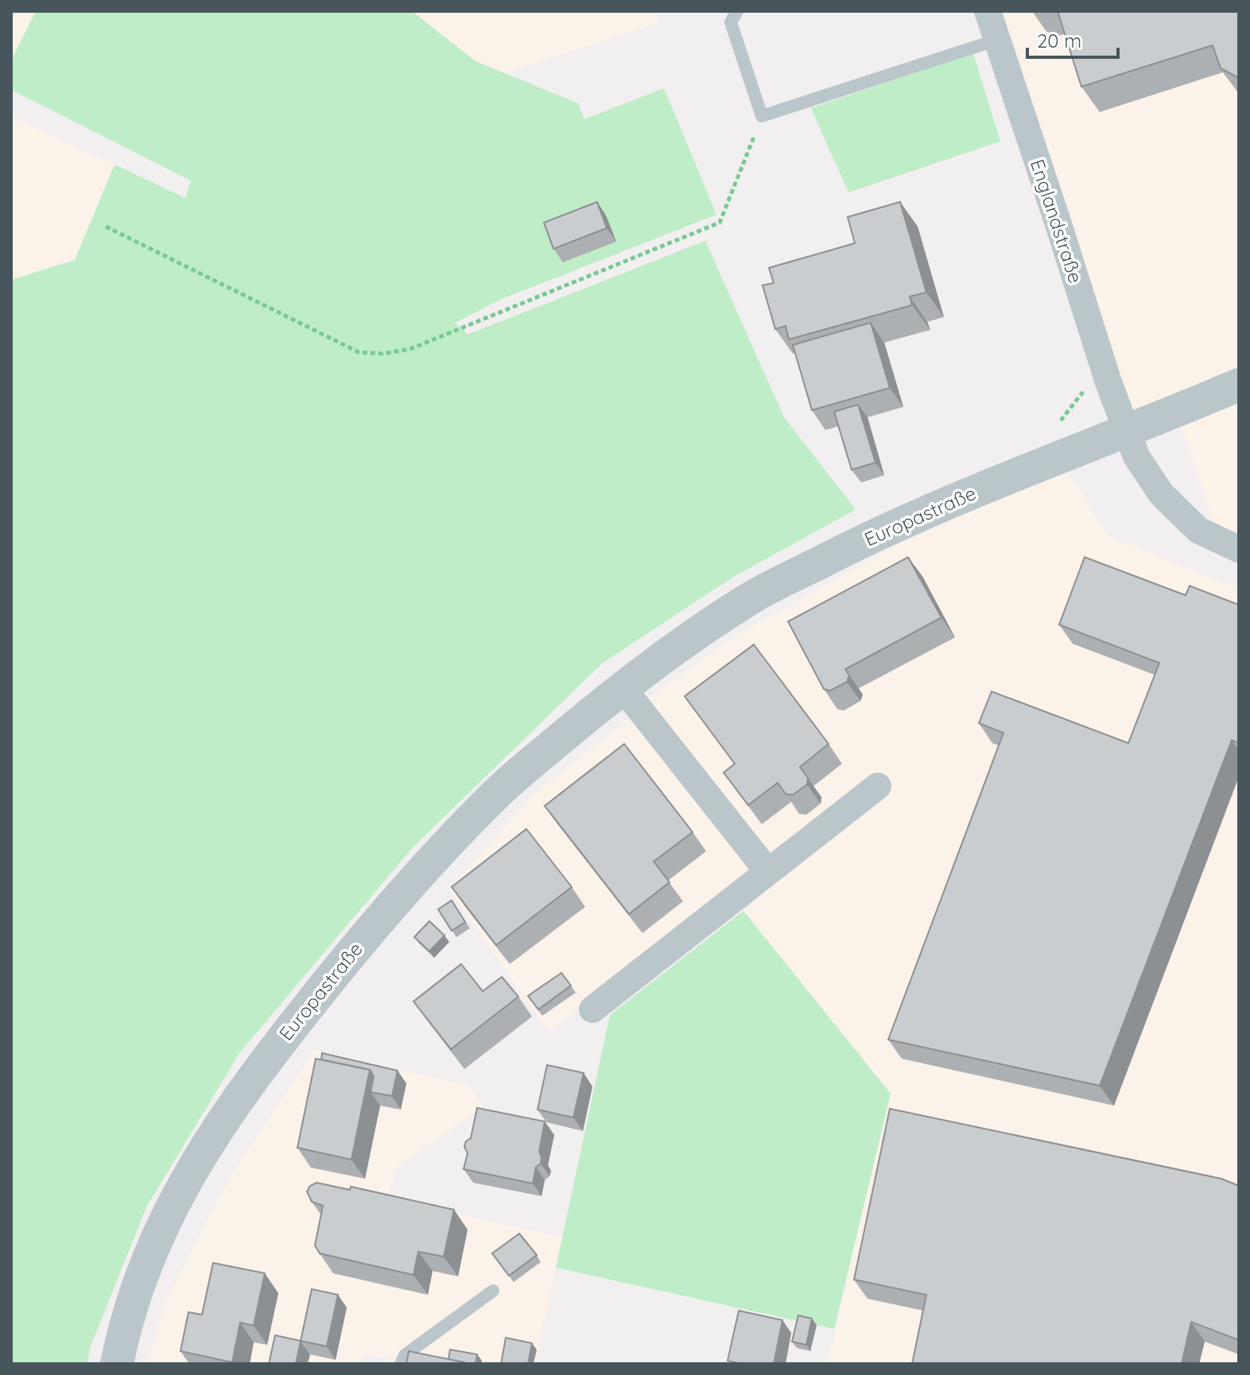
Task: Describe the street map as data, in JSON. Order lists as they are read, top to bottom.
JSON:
{
  "streets": {
    "street": ["Englandstraße", "Europastraße"]
  },
  "crossings": [
    ["Englandstraße", "Europastraße"]
  ],
  "scale_bar": "20 m"
}
